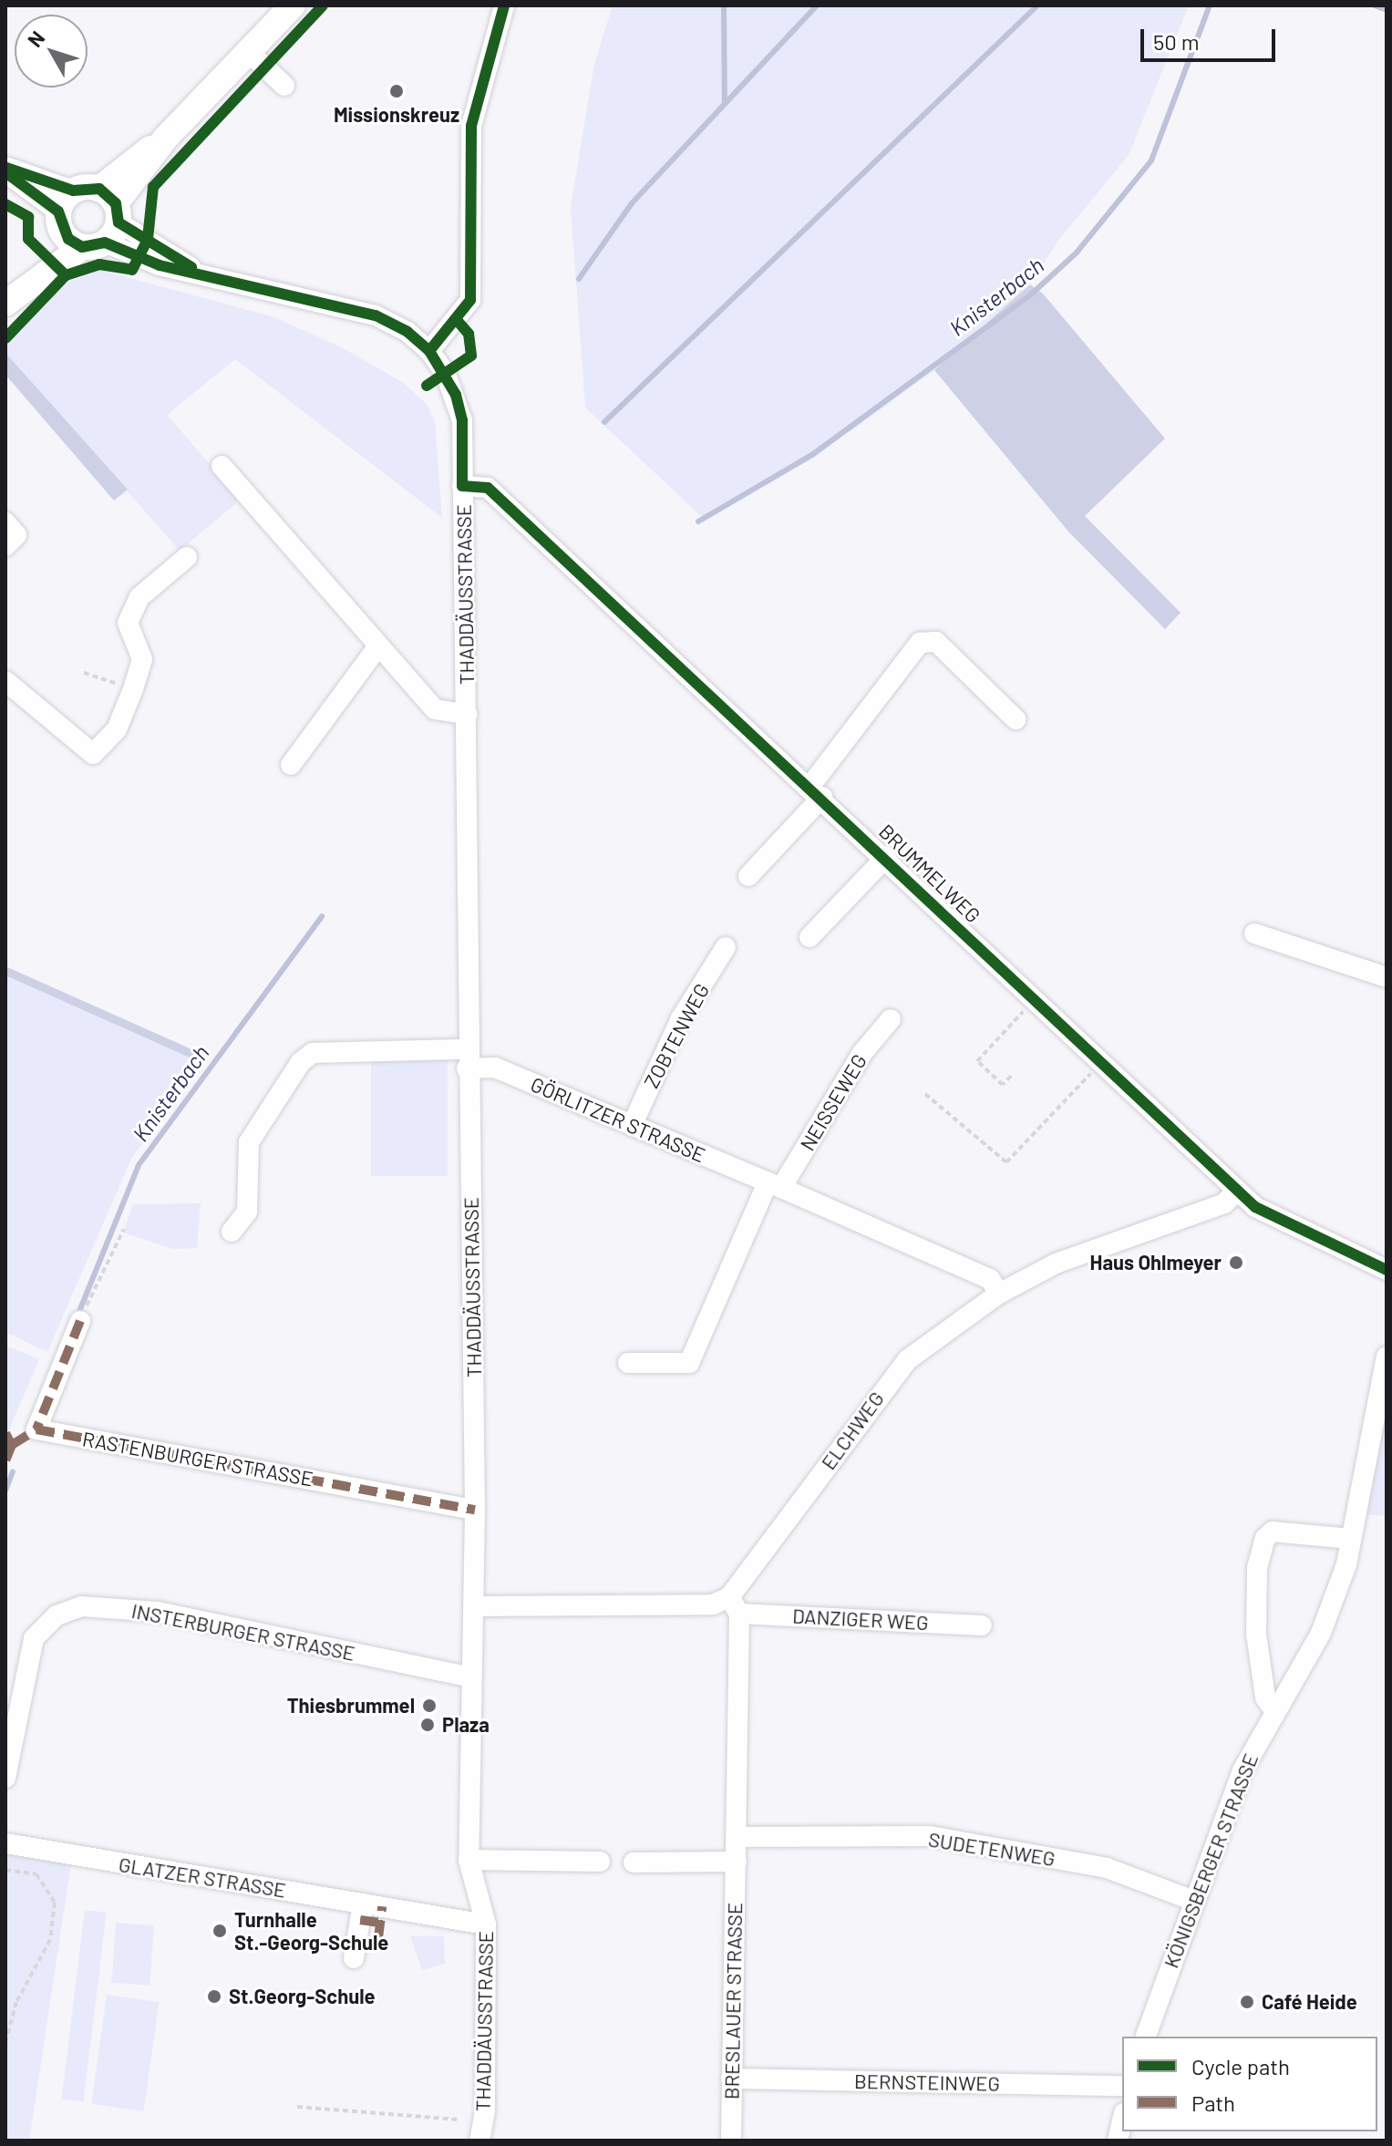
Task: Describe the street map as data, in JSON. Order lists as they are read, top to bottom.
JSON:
{
  "streets": {
    "street": [
      "THADDÄUSSTRASSE",
      "BRUMMELWEG",
      "ZOBTENWEG",
      "NEISSEWEG",
      "GÖRLITZER STRASSE",
      "ELCHWEG",
      "RASTENBURGER STRASSE",
      "DANZIGER WEG",
      "INSTERBURGER STRASSE",
      "SUDETENWEG",
      "KÖNIGSBERGER STRASSE",
      "GLATZER STRASSE",
      "BRESLAUER STRASSE",
      "BERNSTEINWEG"
    ]
  },
  "crossings": [
    ["THADDÄUSSTRASSE", "BRUMMELWEG"],
    ["THADDÄUSSTRASSE", "GÖRLITZER STRASSE"],
    ["THADDÄUSSTRASSE", "RASTENBURGER STRASSE"],
    ["THADDÄUSSTRASSE", "INSTERBURGER STRASSE"],
    ["THADDÄUSSTRASSE", "GLATZER STRASSE"],
    ["BRUMMELWEG", "ELCHWEG"],
    ["ZOBTENWEG", "GÖRLITZER STRASSE"],
    ["NEISSEWEG", "GÖRLITZER STRASSE"],
    ["GÖRLITZER STRASSE", "ELCHWEG"],
    ["ELCHWEG", "DANZIGER WEG"],
    ["ELCHWEG", "BRESLAUER STRASSE"],
    ["DANZIGER WEG", "BRESLAUER STRASSE"],
    ["SUDETENWEG", "KÖNIGSBERGER STRASSE"],
    ["SUDETENWEG", "BRESLAUER STRASSE"],
    ["BRESLAUER STRASSE", "BERNSTEINWEG"]
  ],
  "water": ["Knisterbach"],
  "places": [
    "Missionskreuz",
    "Haus Ohlmeyer",
    "Thiesbrummel",
    "Plaza",
    "Turnhalle St.-Georg-Schule",
    "St.Georg-Schule",
    "Café Heide"
  ],
  "legend": ["Cycle path", "Path"],
  "scale_bar": "50 m",
  "north": "top left"
}
